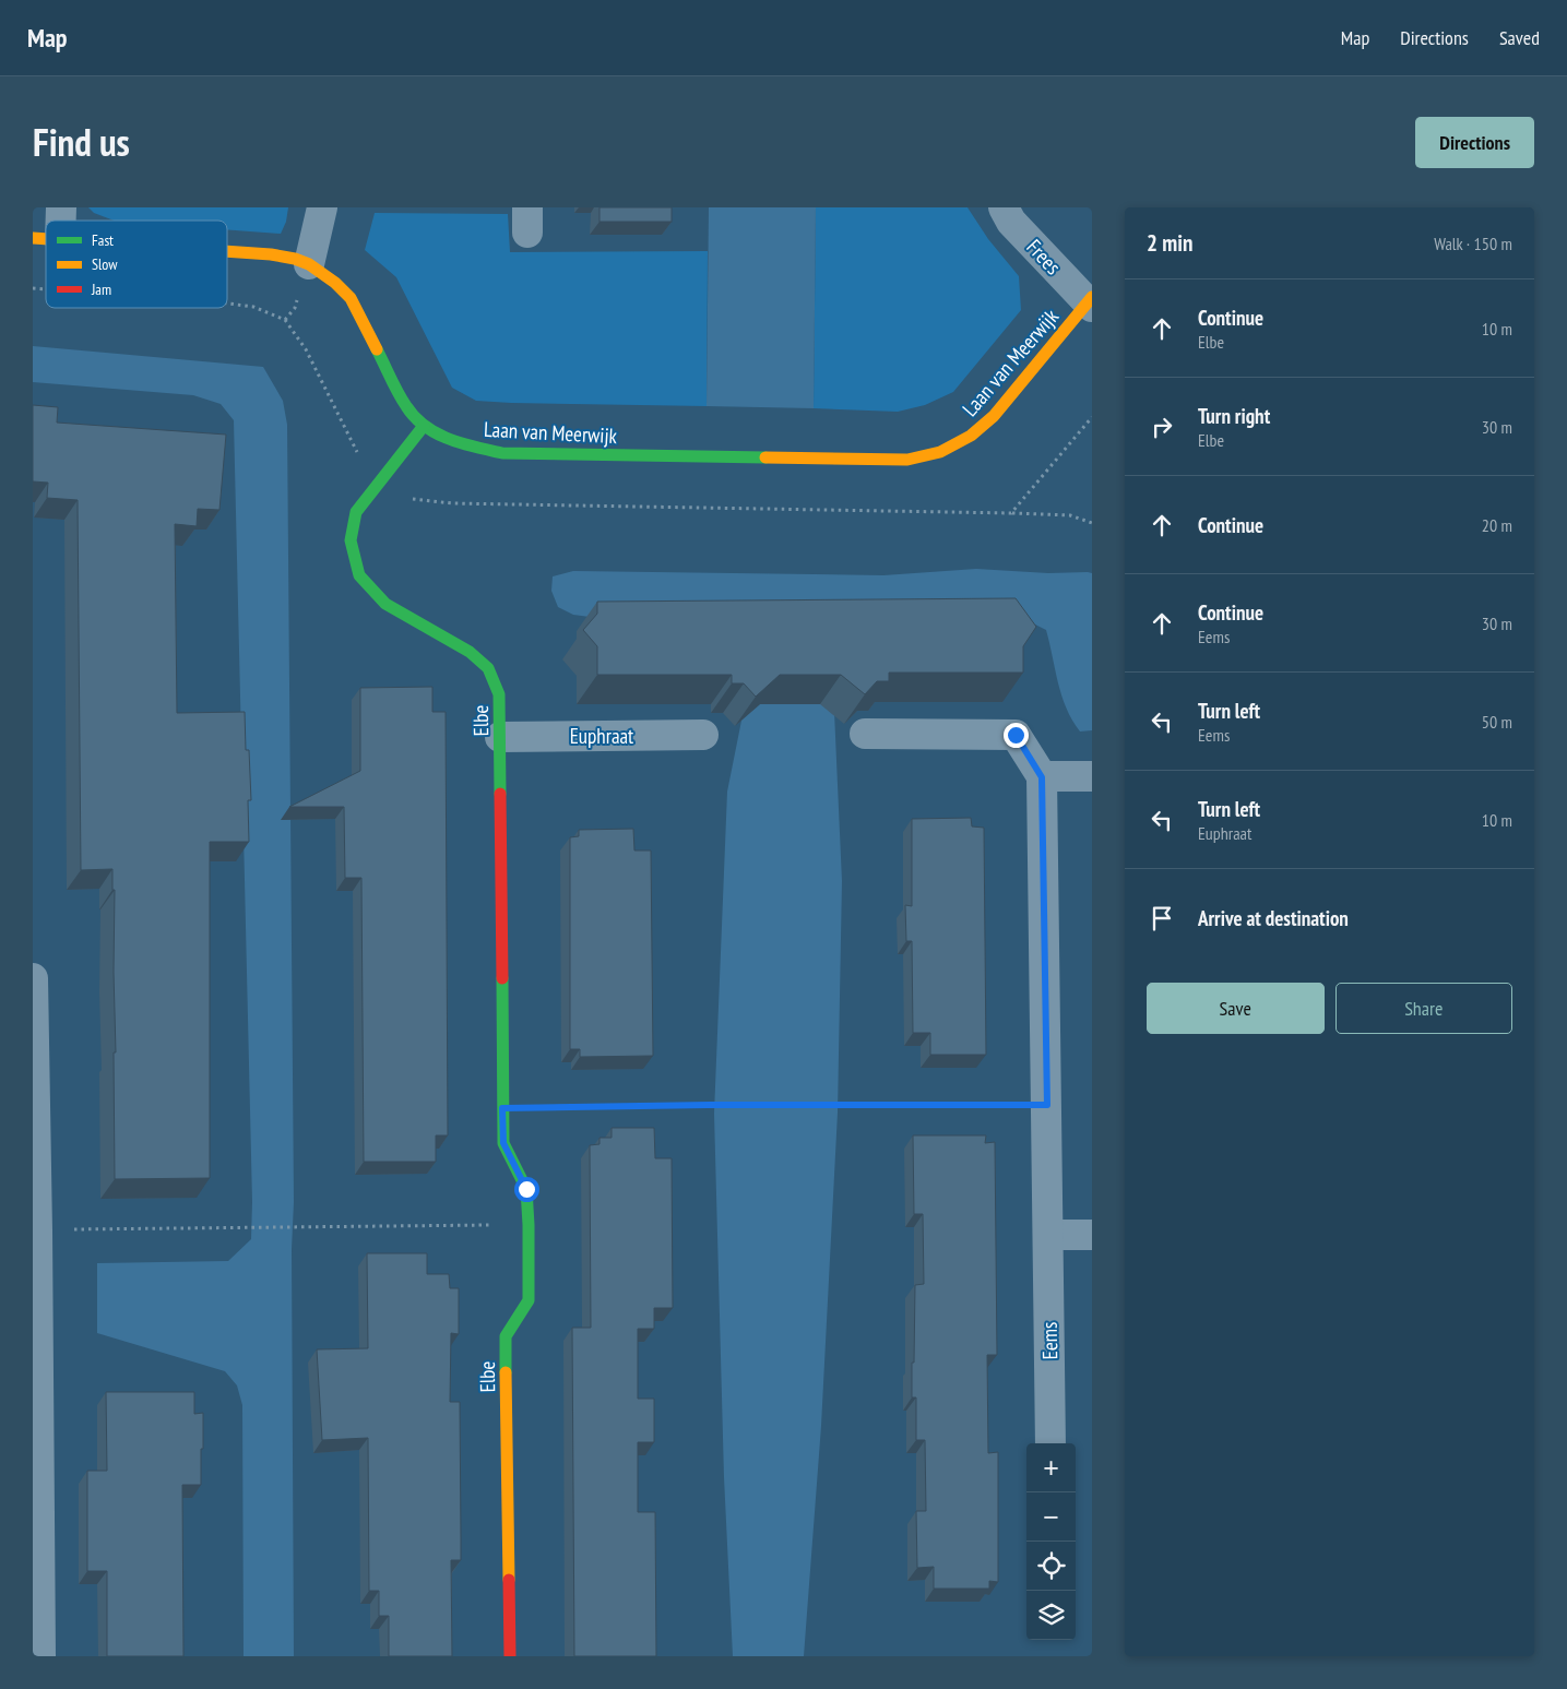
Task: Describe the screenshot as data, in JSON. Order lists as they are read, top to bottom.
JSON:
{
  "streets": {
    "street": [
      "Frees",
      "Laan van Meerwijk",
      "Elbe",
      "Euphraat",
      "Eems"
    ]
  },
  "crossings": [
    ["Frees", "Laan van Meerwijk"],
    ["Laan van Meerwijk", "Elbe"],
    ["Elbe", "Euphraat"]
  ],
  "legend": ["Fast", "Slow", "Jam"],
  "page": {
    "header": "Map",
    "nav": ["Map", "Directions", "Saved"],
    "title": "Find us",
    "buttons": [
      "Directions",
      ["Save", "Share"]
    ],
    "heading": ["2 min", "Walk · 150 m"],
    "list": [
      ["Continue", "Elbe", "10 m"],
      ["Turn right", "Elbe", "30 m"],
      ["Continue", "20 m"],
      ["Continue", "Eems", "30 m"],
      ["Turn left", "Eems", "50 m"],
      ["Turn left", "Euphraat", "10 m"],
      "Arrive at destination"
    ],
    "map_buttons": ["+", "−"]
  }
}
